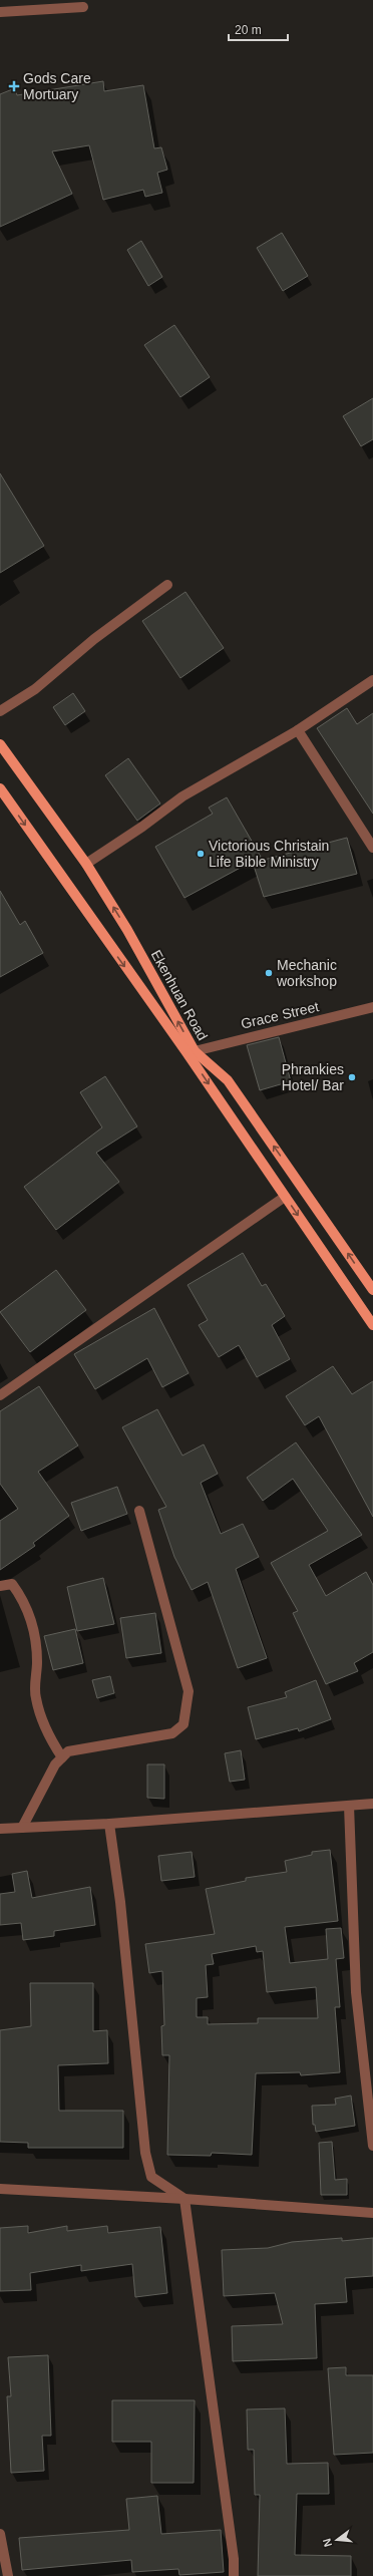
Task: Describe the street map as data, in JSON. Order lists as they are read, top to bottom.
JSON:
{
  "streets": {
    "main road": ["Ekenhuan Road"],
    "street": ["Grace Street"]
  },
  "crossings": [
    ["Ekenhuan Road", "Grace Street"]
  ],
  "places": {
    "health": ["Gods Care Mortuary"],
    "other": ["Victorious Christain Life Bible Ministry", "Mechanic workshop", "Phrankies Hotel/ Bar"]
  },
  "scale_bar": "20 m",
  "north": "left"
}
